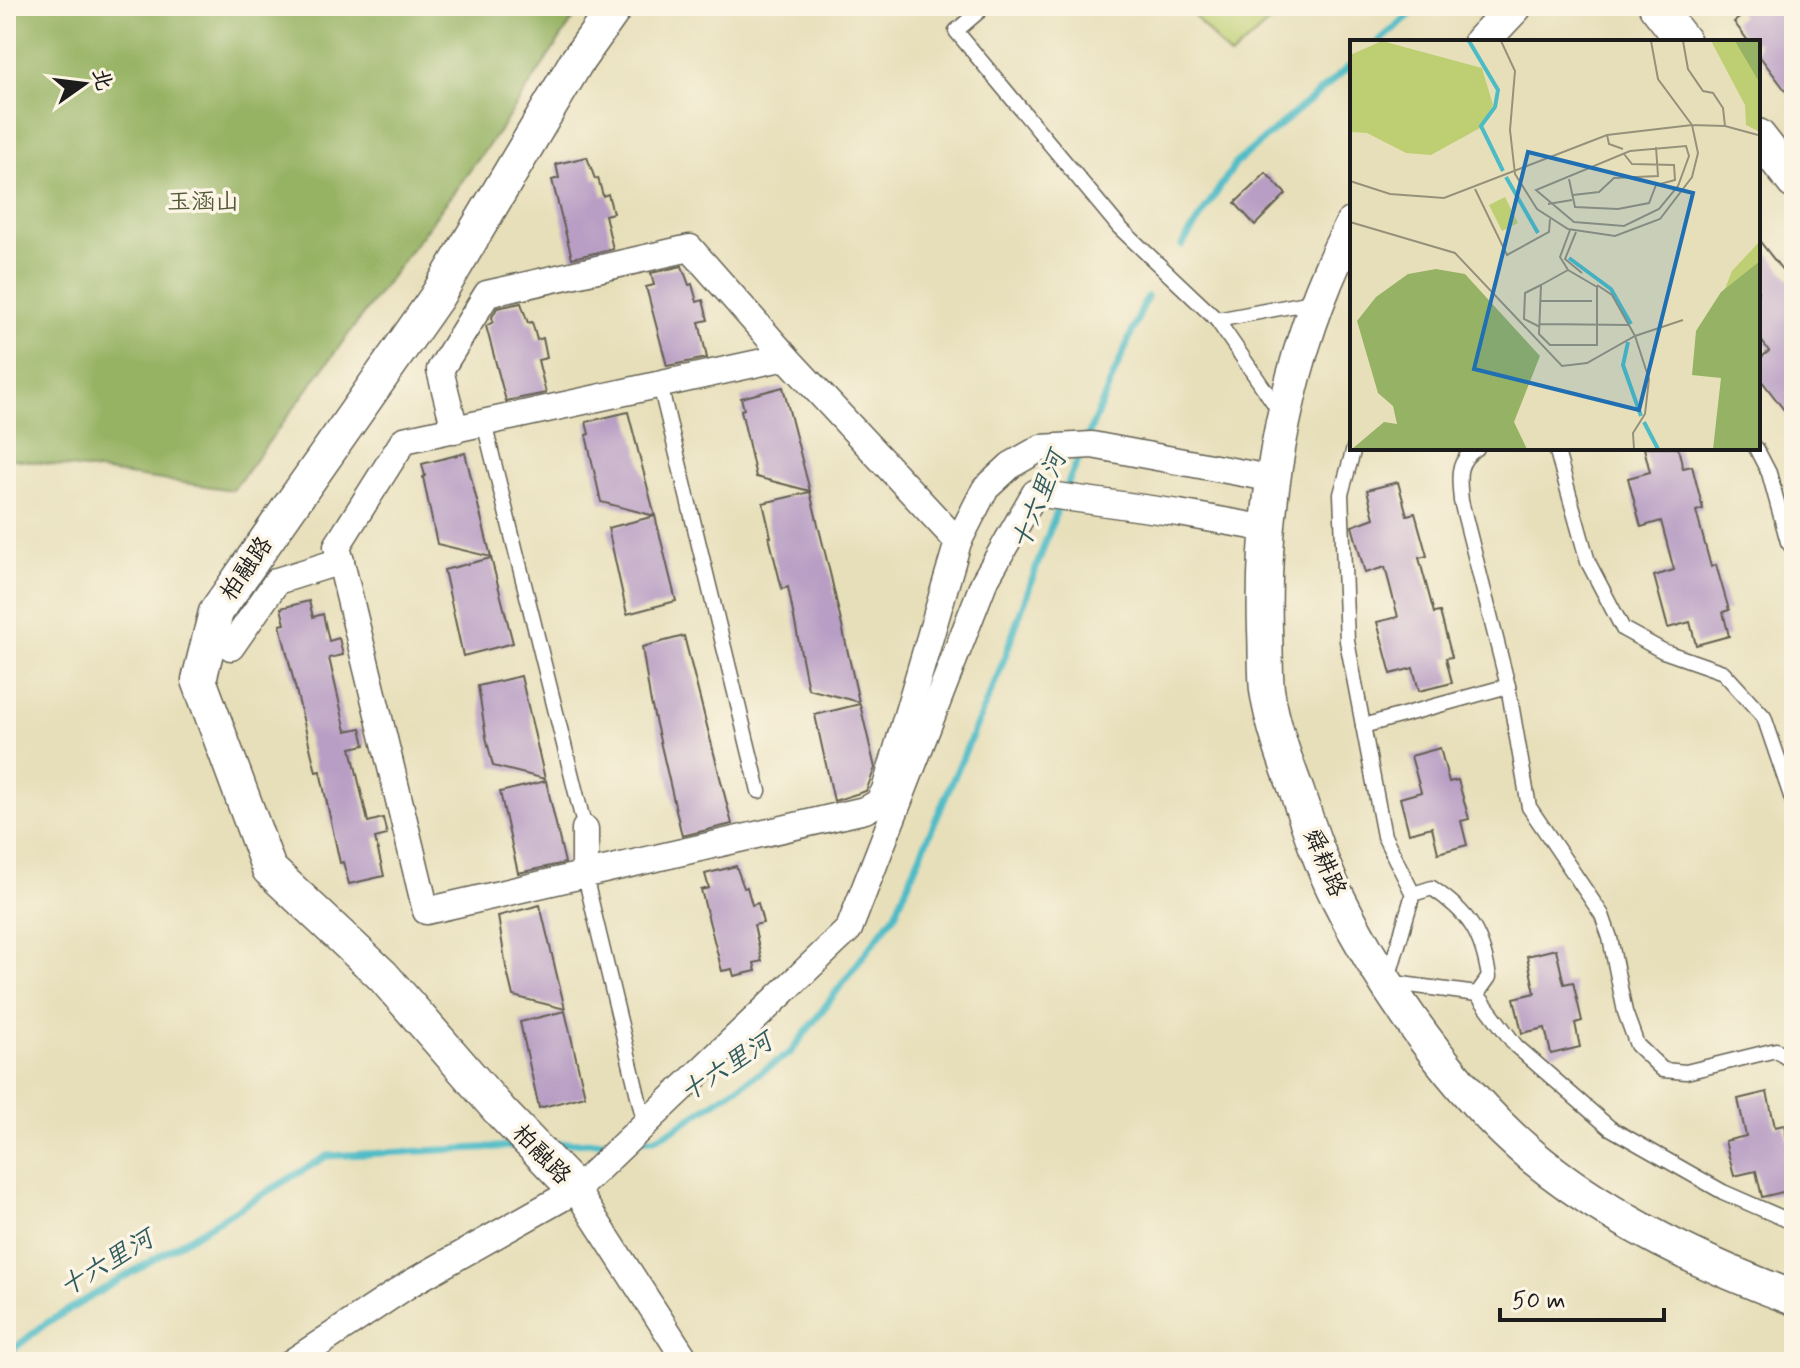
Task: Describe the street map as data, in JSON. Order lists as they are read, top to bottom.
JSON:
{
  "streets": {
    "street": ["柏融路", "舜耕路"]
  },
  "water": ["十六里河"],
  "parks": ["玉涵山"],
  "scale_bar": "50 m",
  "north": "right"
}
